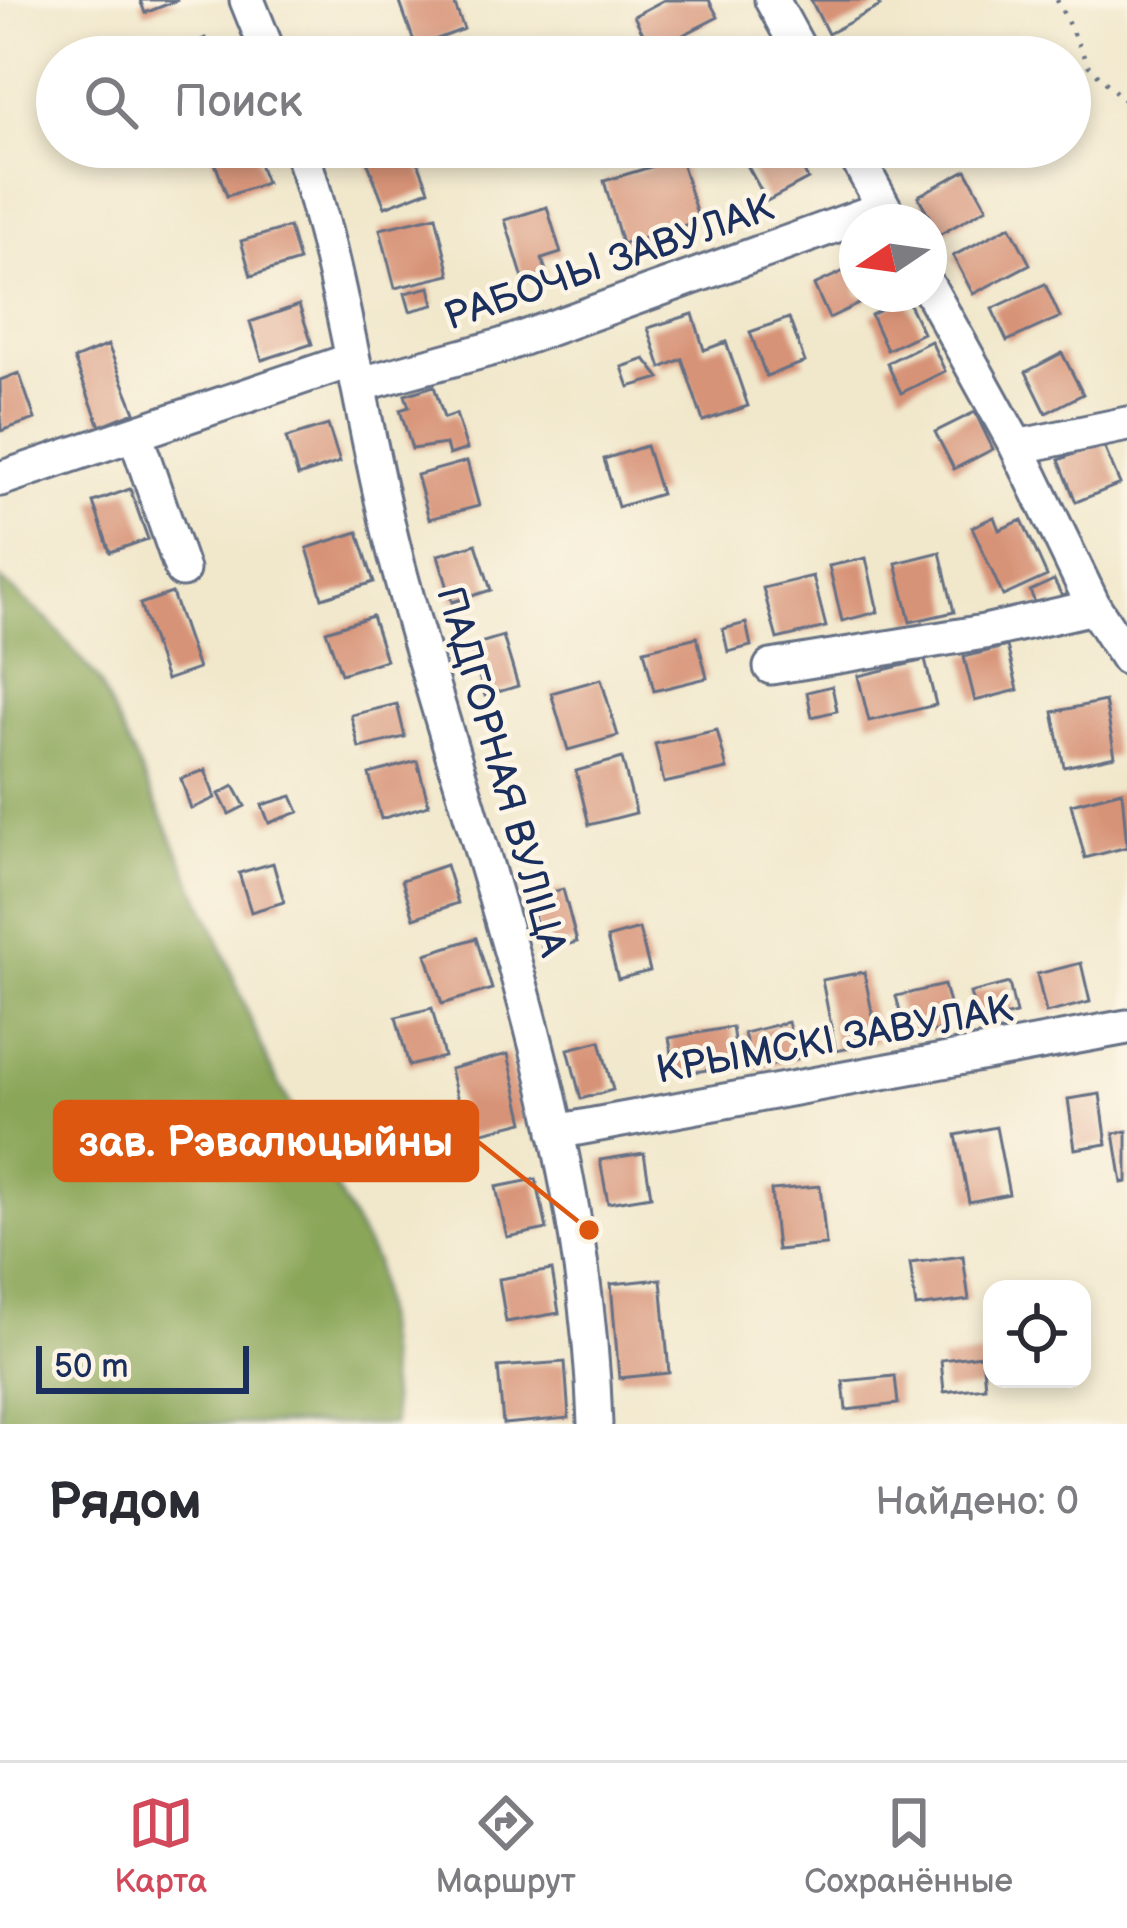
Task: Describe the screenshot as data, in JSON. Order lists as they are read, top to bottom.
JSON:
{
  "streets": {
    "street": ["РАБОЧЫ ЗАВУЛАК", "ПАДГОРНАЯ ВУЛІЦА", "КРЫМСКІ ЗАВУЛАК"]
  },
  "crossings": [
    ["РАБОЧЫ ЗАВУЛАК", "ПАДГОРНАЯ ВУЛІЦА"],
    ["ПАДГОРНАЯ ВУЛІЦА", "КРЫМСКІ ЗАВУЛАК"]
  ],
  "places": ["зав. Рэвалюцыйны"],
  "scale_bar": "50 m",
  "north": "left",
  "page": {
    "search": "Поиск",
    "scale": "50 m",
    "heading": ["Рядом", "Найдено: 0"],
    "nav": ["Карта", "Маршрут", "Сохранённые"]
  }
}
